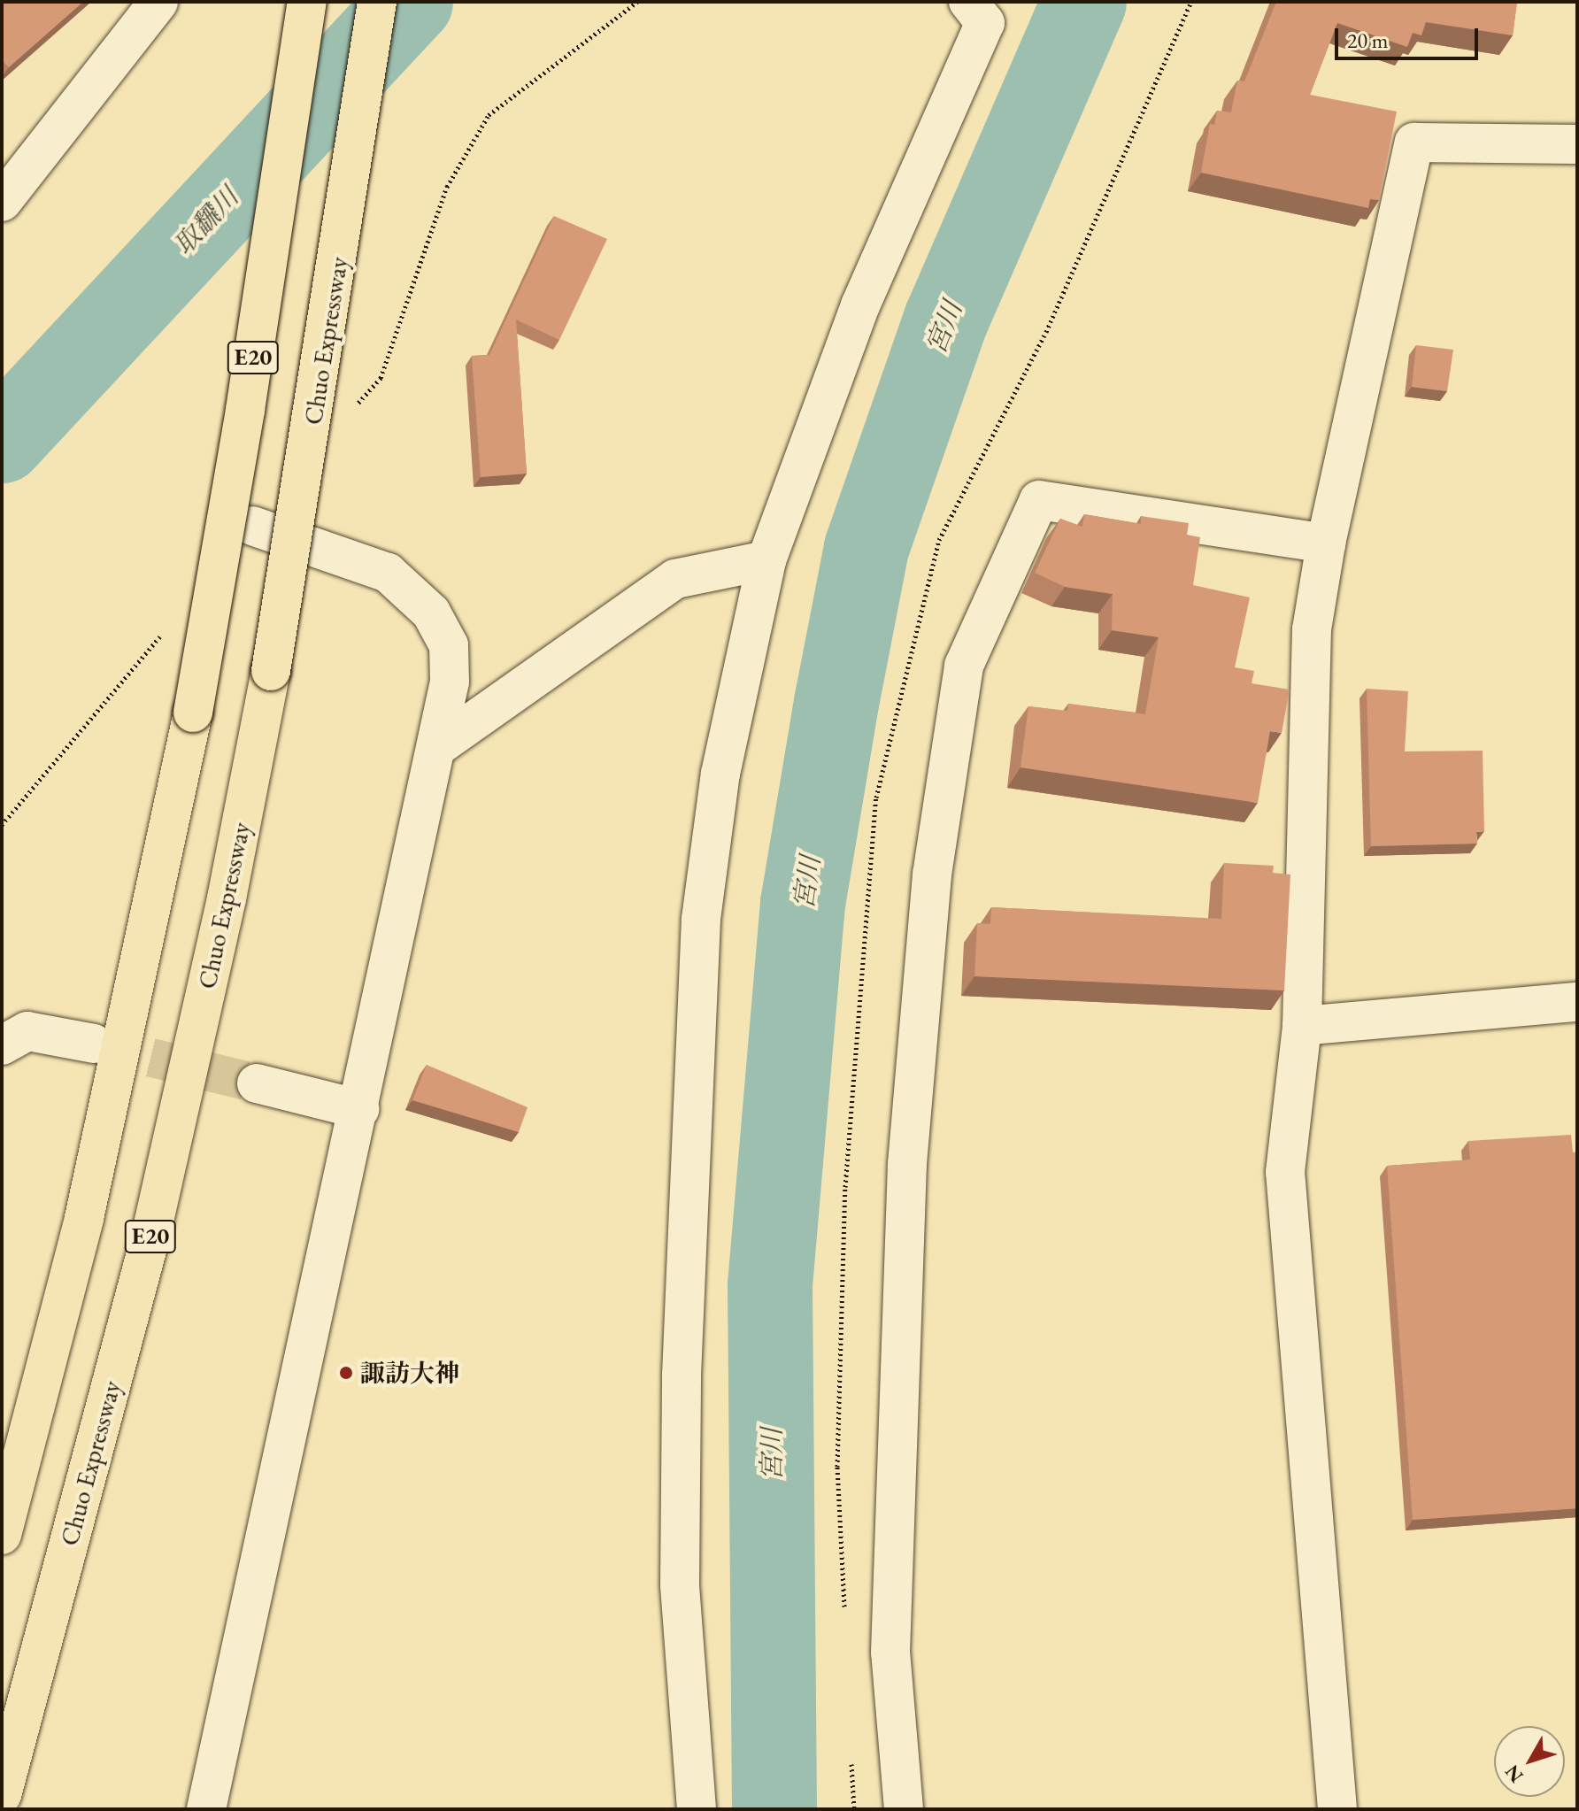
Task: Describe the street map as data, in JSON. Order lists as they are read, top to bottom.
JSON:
{
  "streets": {
    "highway": ["Chuo Expressway", "E20"]
  },
  "water": ["取飜川", "宮川"],
  "places": ["諏訪大神"],
  "scale_bar": "20 m",
  "north": "bottom left"
}
